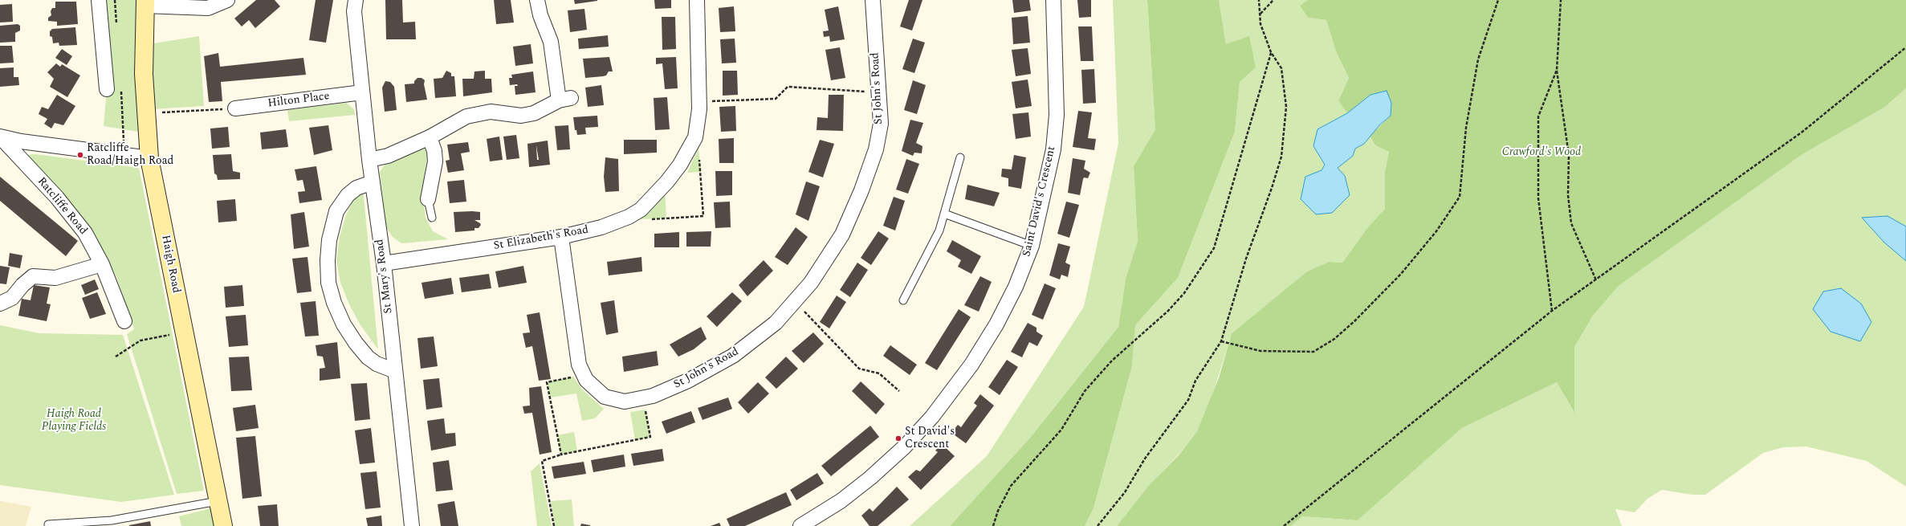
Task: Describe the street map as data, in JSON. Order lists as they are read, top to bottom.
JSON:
{
  "streets": {
    "main road": ["Haigh Road"],
    "street": [
      "St John's Road",
      "Hilton Place",
      "Saint David's Crescent",
      "Ratcliffe Road",
      "St Elizabeth's Road",
      "St Mary's Road"
    ]
  },
  "crossings": [
    ["St John's Road", "St Elizabeth's Road"],
    ["Hilton Place", "St Mary's Road"],
    ["Ratcliffe Road", "Haigh Road"],
    ["St Elizabeth's Road", "St Mary's Road"]
  ],
  "parks": ["Crawford's Wood", "Haigh Road Playing Fields"],
  "places": ["Ratcliffe Road/Haigh Road", "St David's Crescent"]
}
